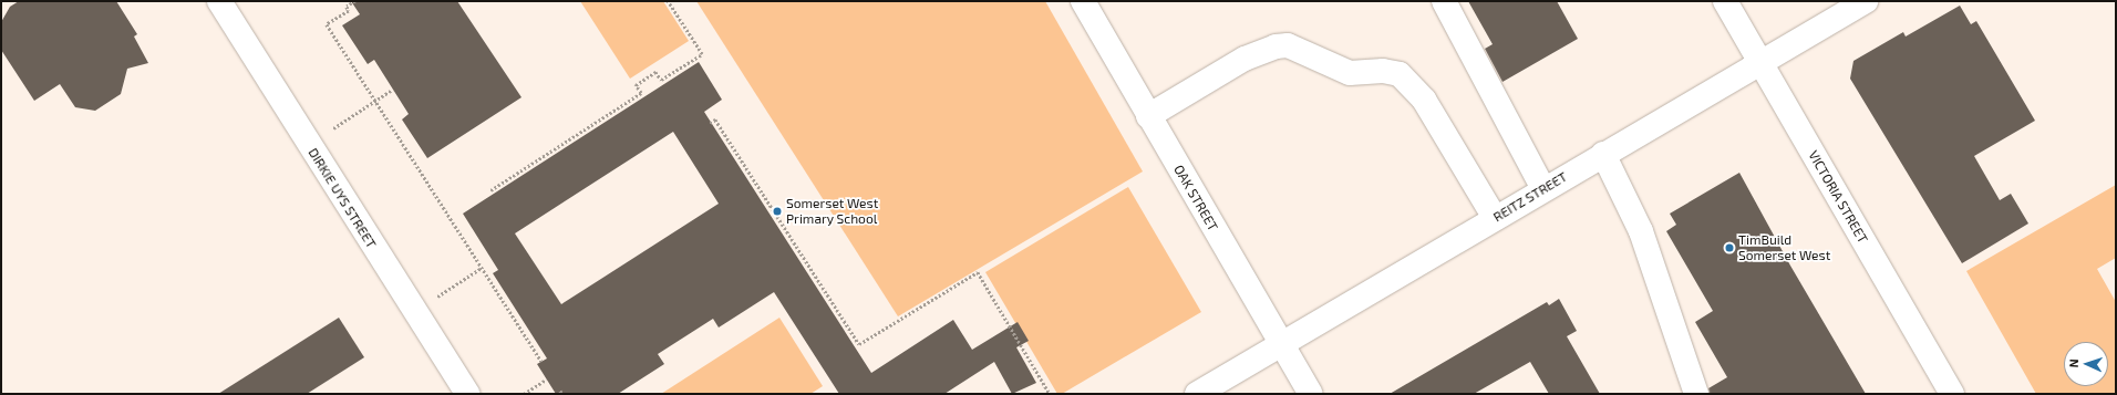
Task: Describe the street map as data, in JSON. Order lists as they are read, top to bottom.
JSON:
{
  "streets": {
    "street": [
      "REITZ STREET",
      "VICTORIA STREET",
      "DIRKIE UYS STREET",
      "OAK STREET"
    ]
  },
  "crossings": [
    ["REITZ STREET", "VICTORIA STREET"],
    ["REITZ STREET", "OAK STREET"]
  ],
  "places": ["Somerset West Primary School", "TimBuild Somerset West"],
  "north": "left"
}
